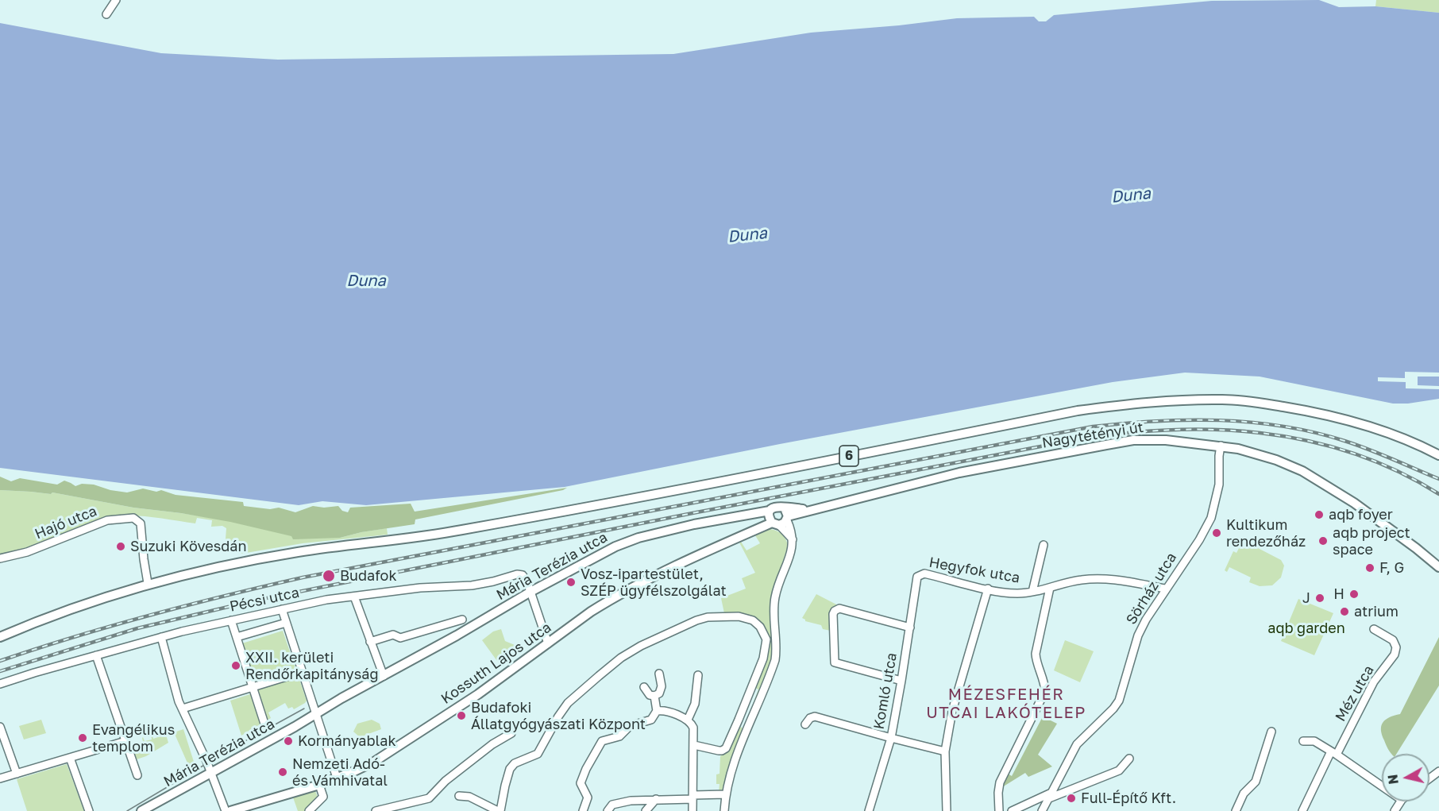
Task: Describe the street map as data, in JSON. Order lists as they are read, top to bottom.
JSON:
{
  "streets": {
    "main road": [
      "Nagytétényi út",
      "6",
      "Mária Terézia utca",
      "Kossuth Lajos utca"
    ],
    "street": [
      "Hajó utca",
      "Hegyfok utca",
      "Sörház utca",
      "Pécsi utca",
      "Komló utca",
      "Méz utca"
    ]
  },
  "crossings": [
    ["Nagytétényi út", "Mária Terézia utca"],
    ["Nagytétényi út", "Sörház utca"],
    ["Nagytétényi út", "Kossuth Lajos utca"],
    ["6", "Hajó utca"],
    ["Mária Terézia utca", "Pécsi utca"],
    ["Mária Terézia utca", "Kossuth Lajos utca"],
    ["Hegyfok utca", "Sörház utca"],
    ["Hegyfok utca", "Komló utca"],
    ["Pécsi utca", "Kossuth Lajos utca"]
  ],
  "districts": ["MÉZESFEHÉR UTCAI LAKÓTELEP"],
  "water": ["Duna"],
  "parks": ["aqb garden"],
  "places": [
    "aqb foyer",
    "Kultikum rendezőház",
    "aqb project space",
    "Suzuki Kövesdán",
    "F, G",
    "Budafok",
    "Vosz-ipartestület, SZÉP ügyfélszolgálat",
    "H",
    "J",
    "atrium",
    "XXII. kerületi Rendőrkapitányság",
    "Budafoki Állatgyógyászati Központ",
    "Evangélikus templom",
    "Kormányablak",
    "Nemzeti Adó- és Vámhivatal",
    "Full-Építő Kft."
  ],
  "north": "left"
}
